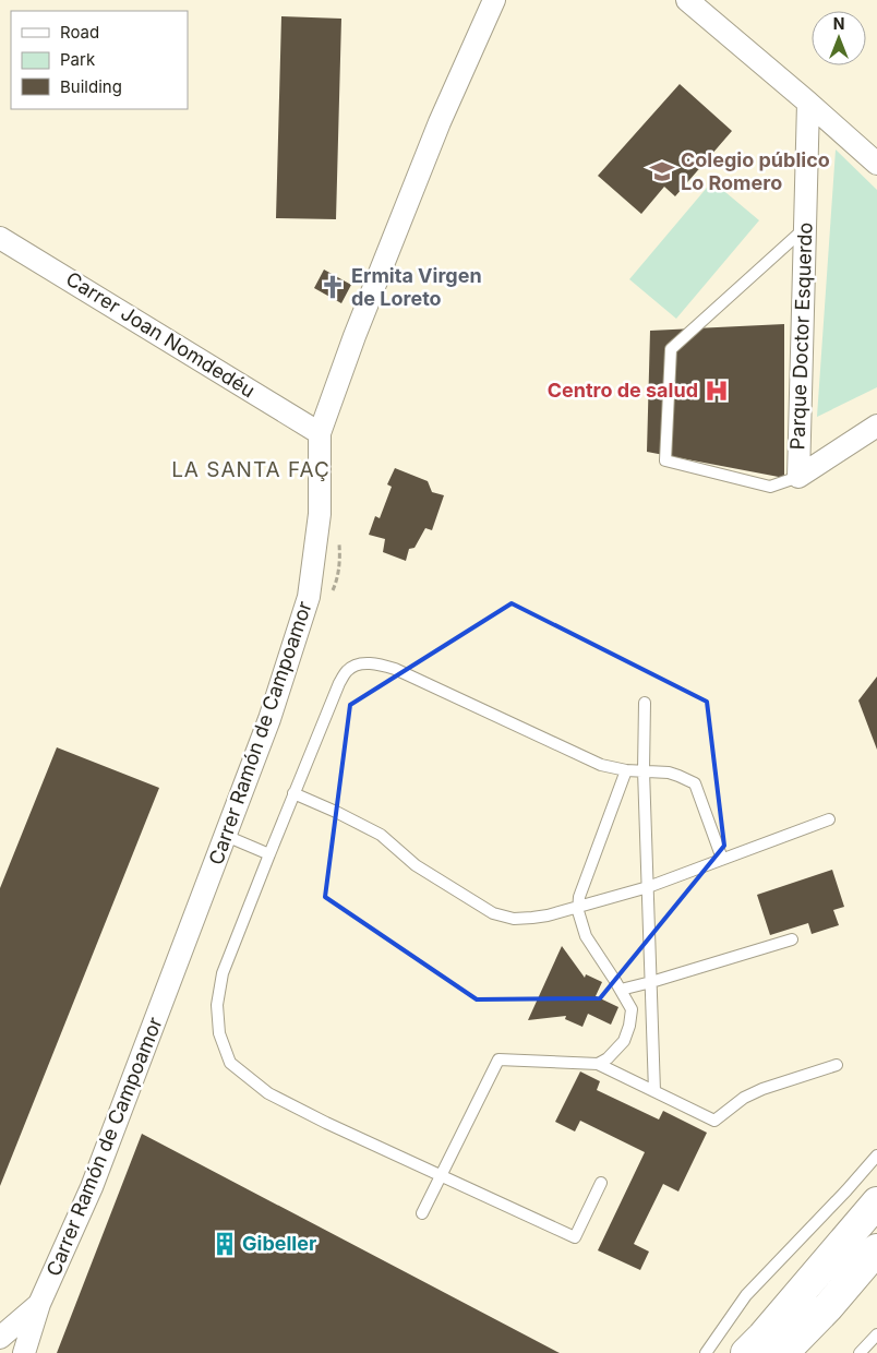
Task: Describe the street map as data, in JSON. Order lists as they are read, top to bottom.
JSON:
{
  "streets": {
    "street": ["Carrer Joan Nomdedéu", "Parque Doctor Esquerdo", "Carrer Ramón de Campoamor"]
  },
  "crossings": [
    ["Carrer Joan Nomdedéu", "Carrer Ramón de Campoamor"]
  ],
  "districts": ["LA SANTA FAÇ"],
  "places": {
    "school or university": ["Colegio público Lo Romero"],
    "church": ["Ermita Virgen de Loreto"],
    "hospital": ["Centro de salud"],
    "building": ["Gibeller"]
  },
  "legend": ["Road", "Park", "Building"],
  "north": "top"
}
